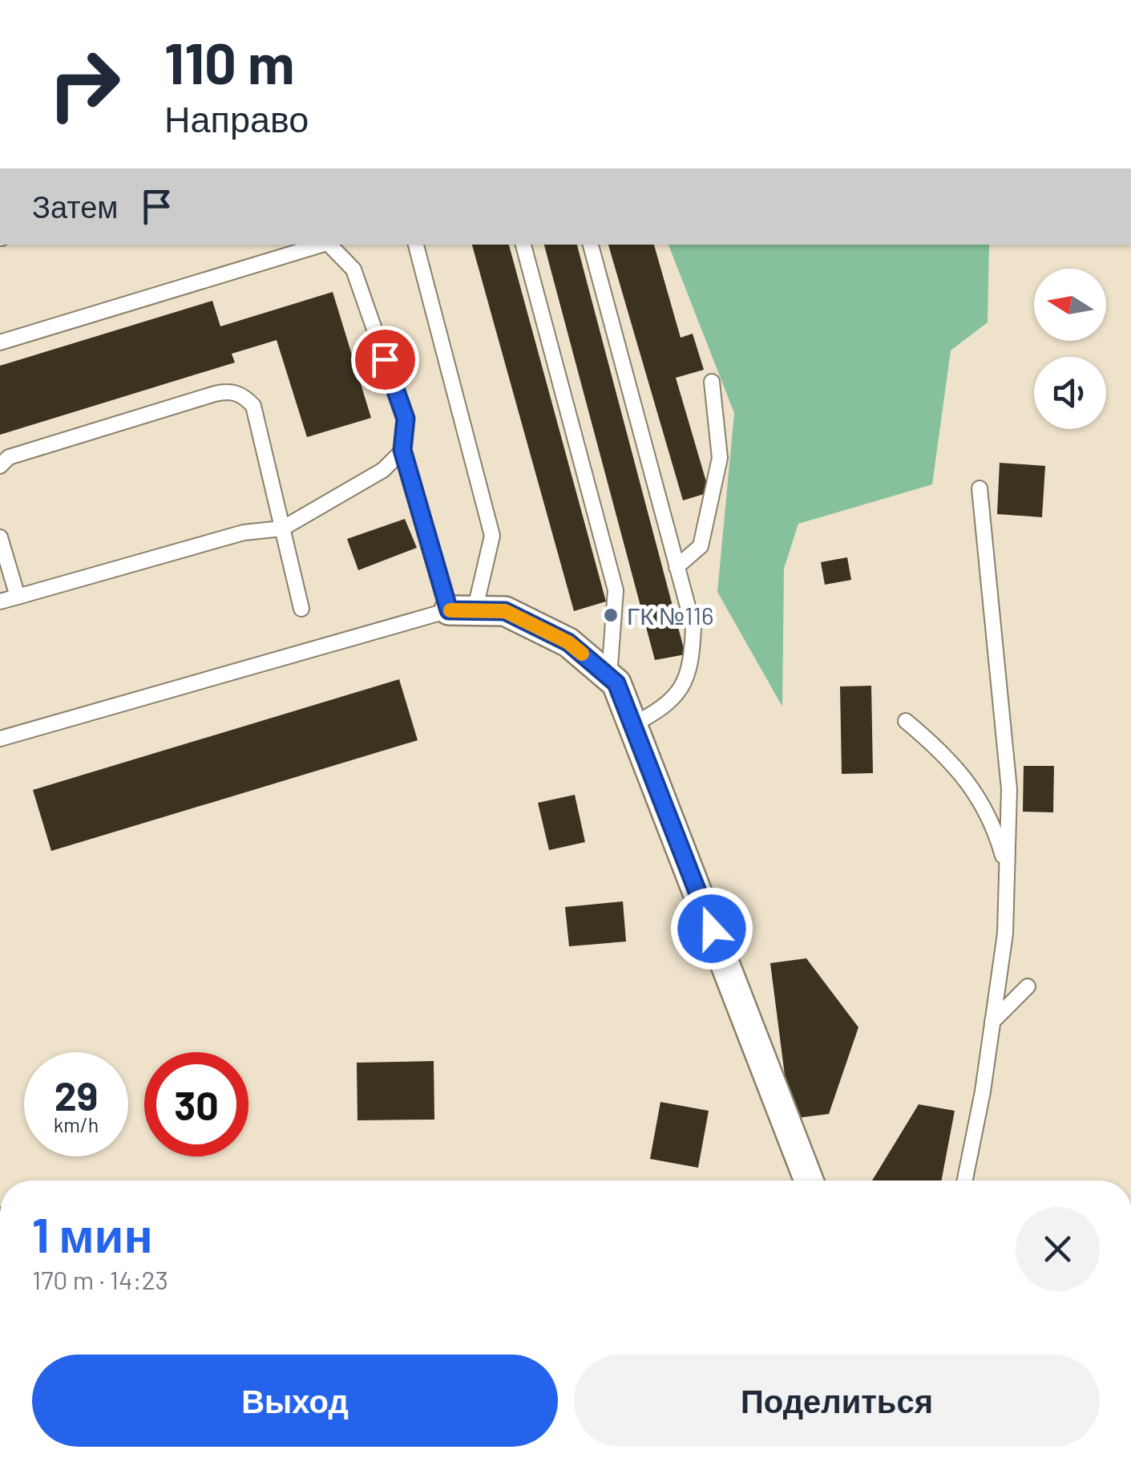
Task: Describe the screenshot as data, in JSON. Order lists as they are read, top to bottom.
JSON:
{
  "places": ["ГК №116"],
  "north": "left",
  "page": {
    "turn": ["110 m", "Направо"],
    "then": "Затем",
    "speed": "29 km/h",
    "limit": "30",
    "heading": ["1 мин", "170 m · 14:23"],
    "buttons": ["Выход", "Поделиться"]
  }
}
